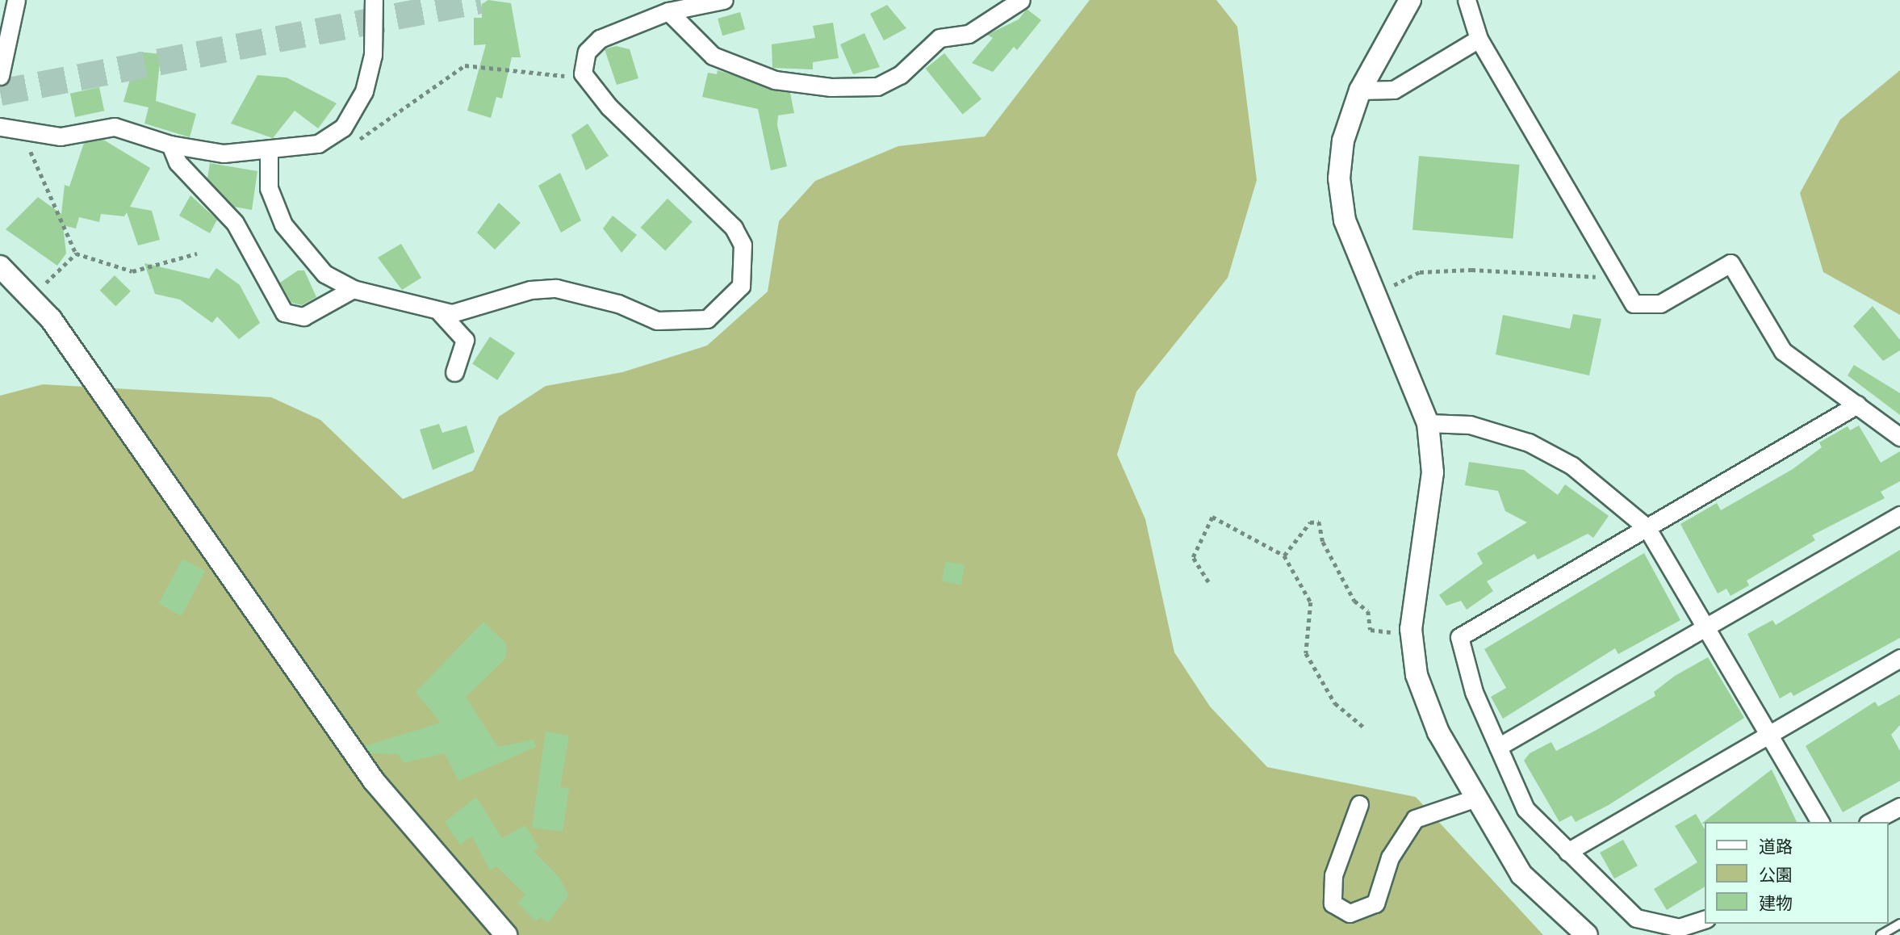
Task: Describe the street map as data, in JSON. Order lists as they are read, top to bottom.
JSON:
{
  "legend": ["道路", "公園", "建物"]
}
